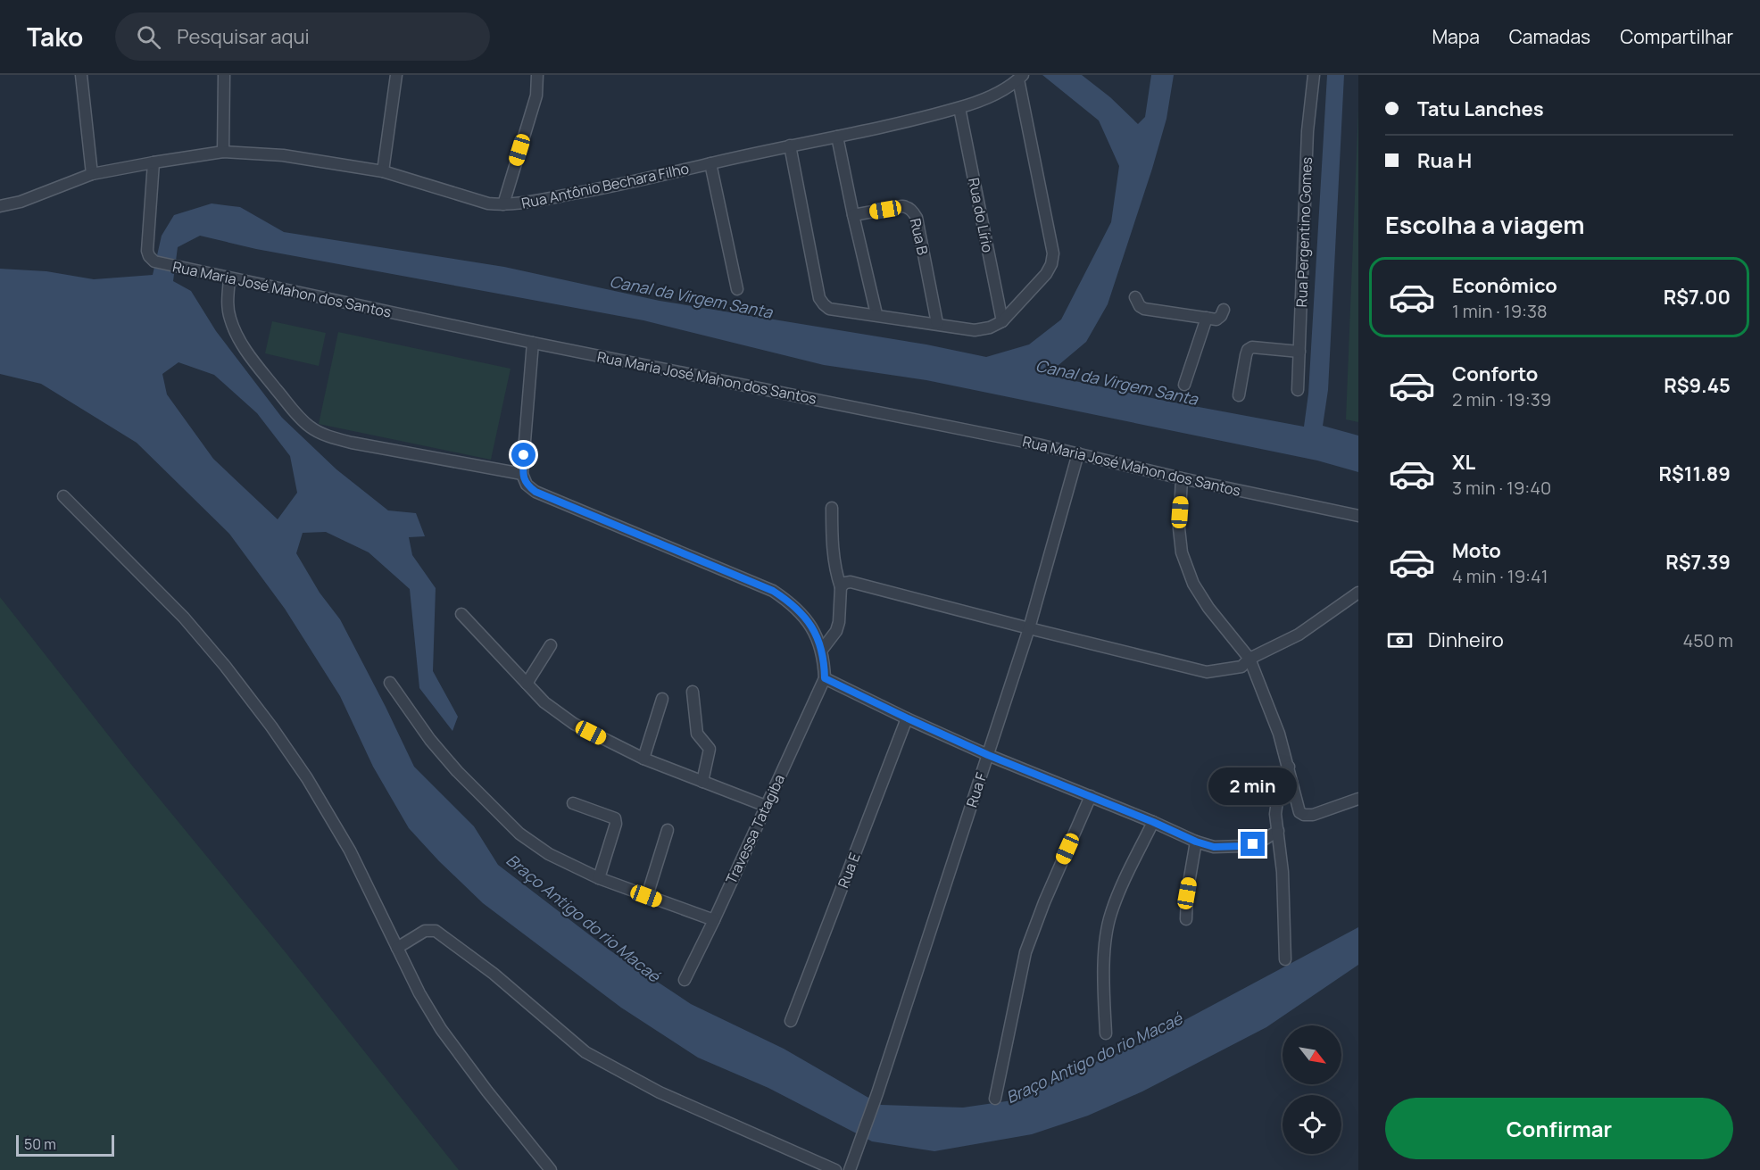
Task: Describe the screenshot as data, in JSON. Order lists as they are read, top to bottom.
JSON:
{
  "streets": {
    "street": [
      "Rua Antônio Bechara Filho",
      "Rua do Lírio",
      "Rua Pergentino Gomes",
      "Rua B",
      "Rua Maria José Mahon dos Santos",
      "Rua F",
      "Travessa Tatagiba",
      "Rua E"
    ]
  },
  "crossings": [
    ["Rua Antônio Bechara Filho", "Rua do Lírio"],
    ["Rua Antônio Bechara Filho", "Rua Maria José Mahon dos Santos"],
    ["Rua Maria José Mahon dos Santos", "Rua F"]
  ],
  "water": ["Canal da Virgem Santa", "Braço Antigo do rio Macaé"],
  "scale_bar": "50 m",
  "north": "bottom right",
  "page": {
    "header": "Tako",
    "search": "Pesquisar aqui",
    "nav": ["Mapa", "Camadas", "Compartilhar"],
    "banner": ["Tatu Lanches", "Rua H"],
    "heading": "Escolha a viagem",
    "list": [
      {
        "name": "Econômico",
        "note": "1 min · 19:38",
        "value": "R$7.00"
      },
      {
        "name": "Conforto",
        "note": "2 min · 19:39",
        "value": "R$9.45"
      },
      {
        "name": "XL",
        "note": "3 min · 19:40",
        "value": "R$11.89"
      },
      {
        "name": "Moto",
        "note": "4 min · 19:41",
        "value": "R$7.39"
      }
    ],
    "pay": ["Dinheiro", "450 m"],
    "bubble": "2 min",
    "buttons": "Confirmar",
    "scale": "50 m"
  }
}
